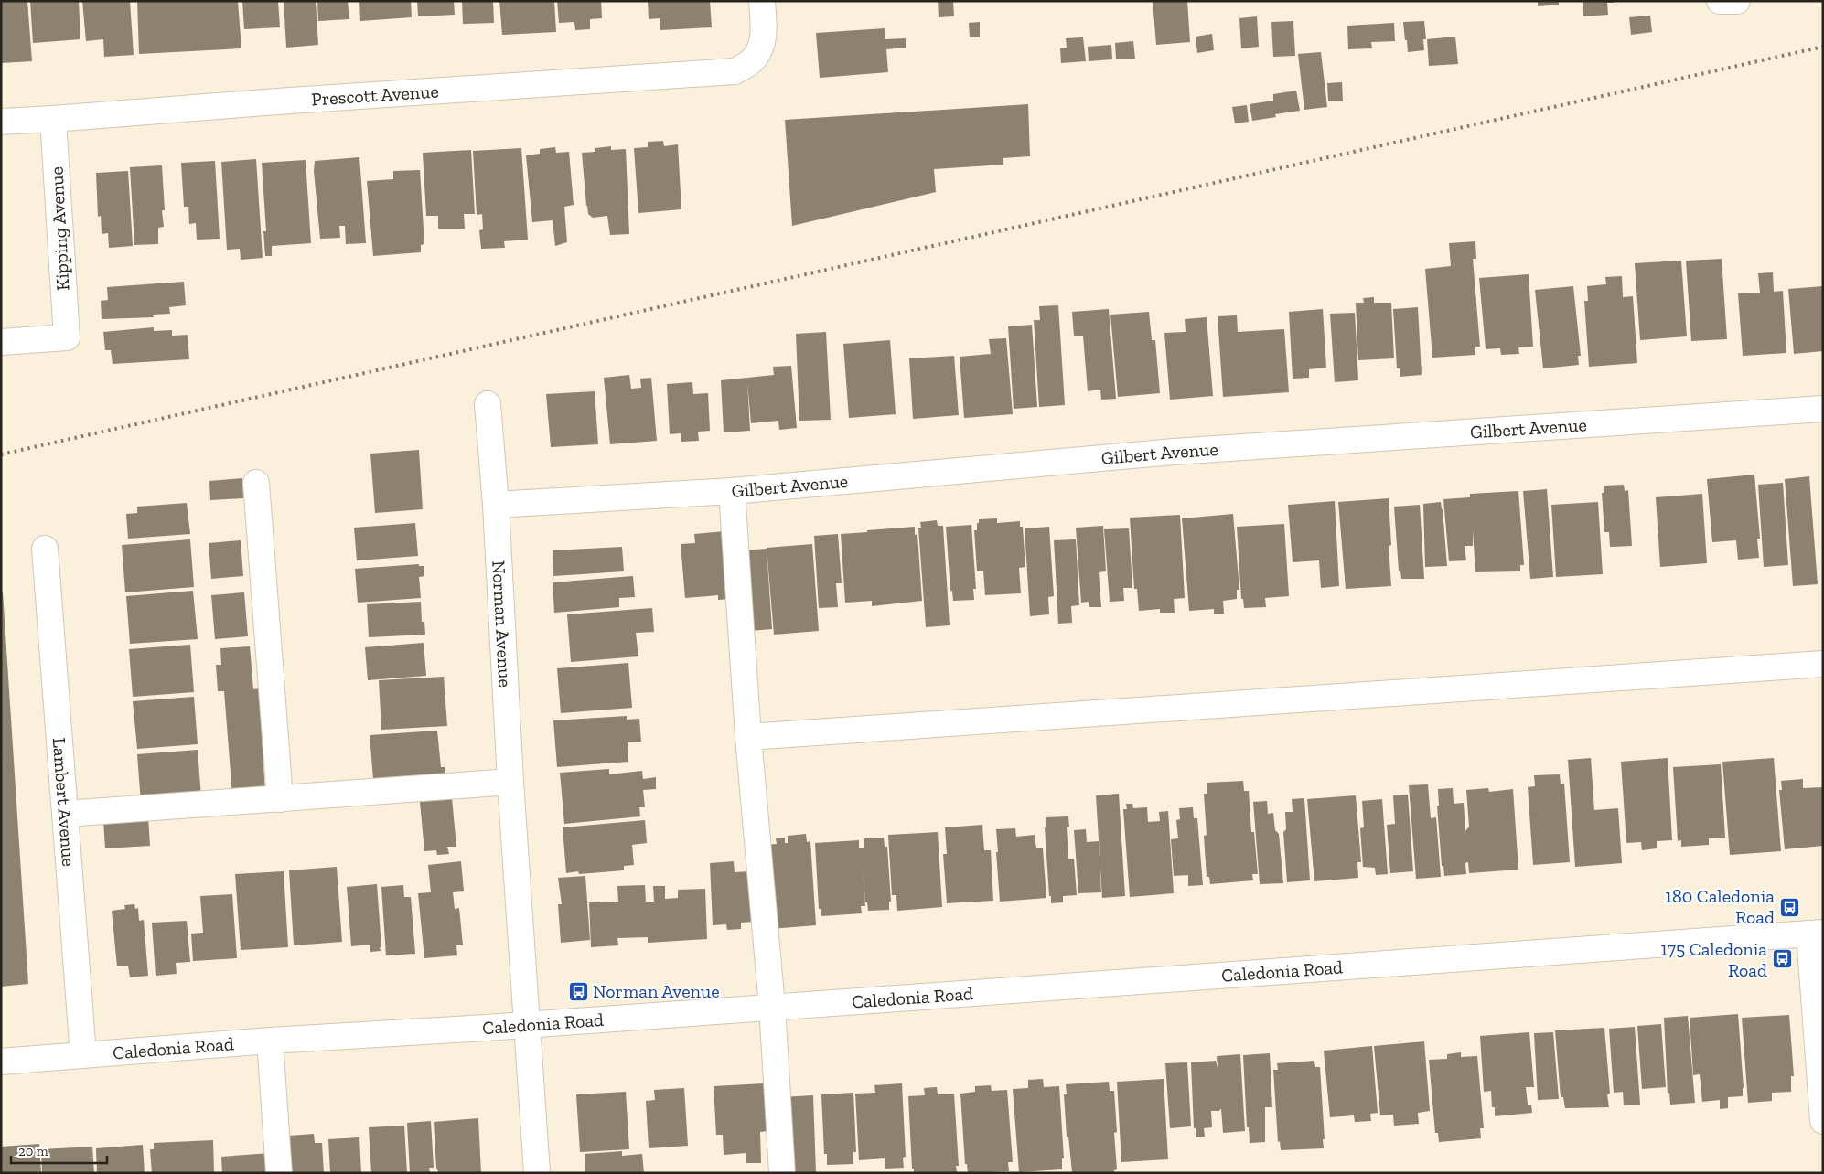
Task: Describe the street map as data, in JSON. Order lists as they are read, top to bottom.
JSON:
{
  "streets": {
    "street": [
      "Prescott Avenue",
      "Kipping Avenue",
      "Gilbert Avenue",
      "Norman Avenue",
      "Lambert Avenue",
      "Caledonia Road"
    ]
  },
  "crossings": [
    ["Prescott Avenue", "Kipping Avenue"],
    ["Gilbert Avenue", "Norman Avenue"],
    ["Norman Avenue", "Caledonia Road"],
    ["Lambert Avenue", "Caledonia Road"]
  ],
  "places": {
    "bus stop": ["180 Caledonia Road", "175 Caledonia Road", "Norman Avenue"]
  },
  "scale_bar": "20 m"
}
